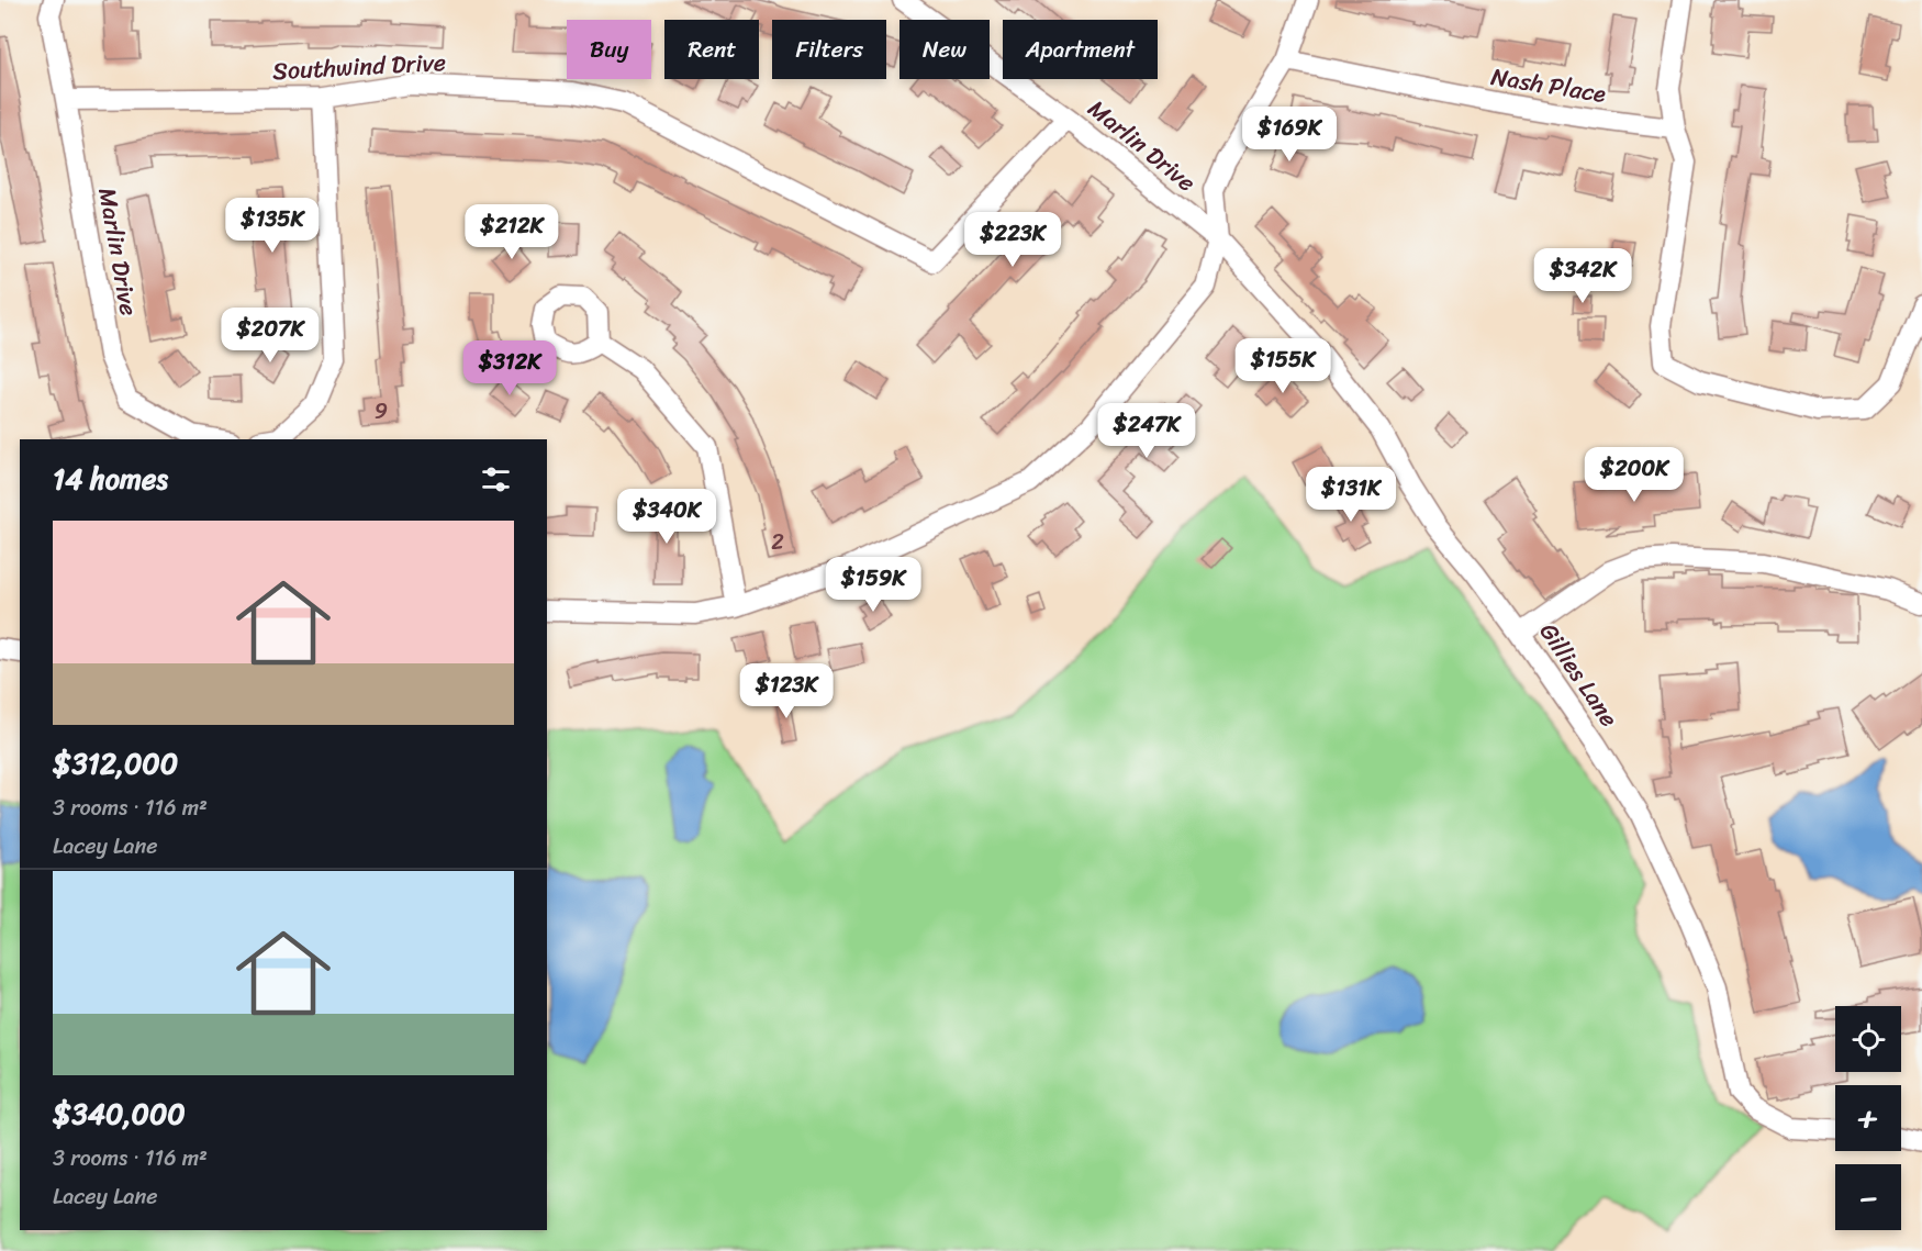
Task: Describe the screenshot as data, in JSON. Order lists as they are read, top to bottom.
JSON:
{
  "streets": {
    "street": [
      "Southwind Drive",
      "Nash Place",
      "Marlin Drive",
      "Gillies Lane"
    ]
  },
  "crossings": [
    ["Southwind Drive", "Marlin Drive"],
    ["Marlin Drive", "Gillies Lane"]
  ],
  "house_numbers": ["9", "2"],
  "page": {
    "chip": [
      "Buy",
      "Rent",
      "Filters",
      "New",
      "Apartment"
    ],
    "price": [
      "$169K",
      "$135K",
      "$212K",
      "$223K",
      "$342K",
      "$207K",
      "$155K",
      "$312K",
      "$247K",
      "$200K",
      "$131K",
      "$340K",
      "$159K",
      "$123K"
    ],
    "heading": "14 homes",
    "list": [
      {
        "name": "$312,000",
        "note": "3 rooms · 116 m² · Lacey Lane"
      },
      {
        "name": "$340,000",
        "note": "3 rooms · 116 m² · Lacey Lane"
      }
    ],
    "map_buttons": ["+", "−"]
  }
}
